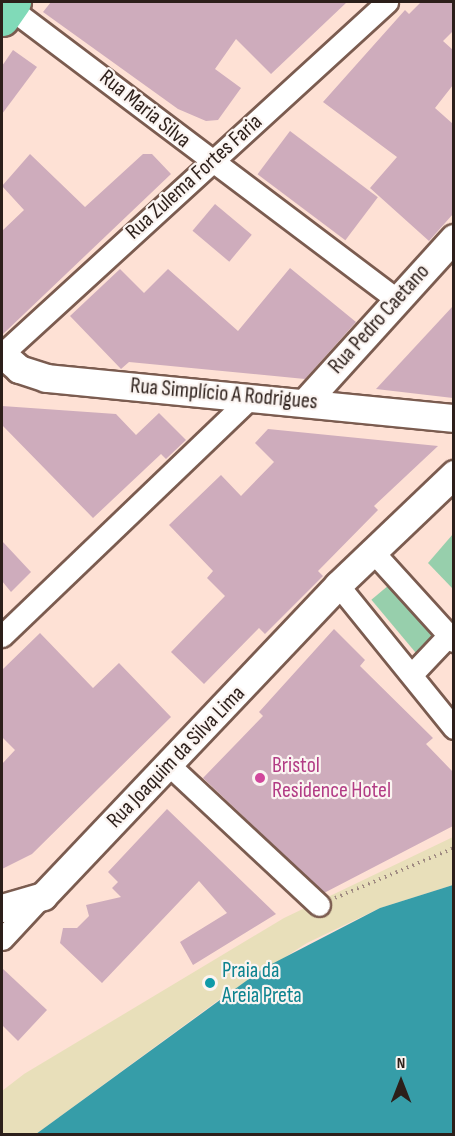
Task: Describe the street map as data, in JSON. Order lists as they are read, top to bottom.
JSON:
{
  "streets": {
    "street": [
      "Rua Maria Silva",
      "Rua Zulema Fortes Faria",
      "Rua Pedro Caetano",
      "Rua Simplício A Rodrigues",
      "Rua Joaquim da Silva Lima"
    ]
  },
  "crossings": [
    ["Rua Maria Silva", "Rua Zulema Fortes Faria"],
    ["Rua Maria Silva", "Rua Pedro Caetano"],
    ["Rua Zulema Fortes Faria", "Rua Simplício A Rodrigues"],
    ["Rua Pedro Caetano", "Rua Simplício A Rodrigues"]
  ],
  "places": ["Bristol Residence Hotel", "Praia da Areia Preta"],
  "north": "top"
}
